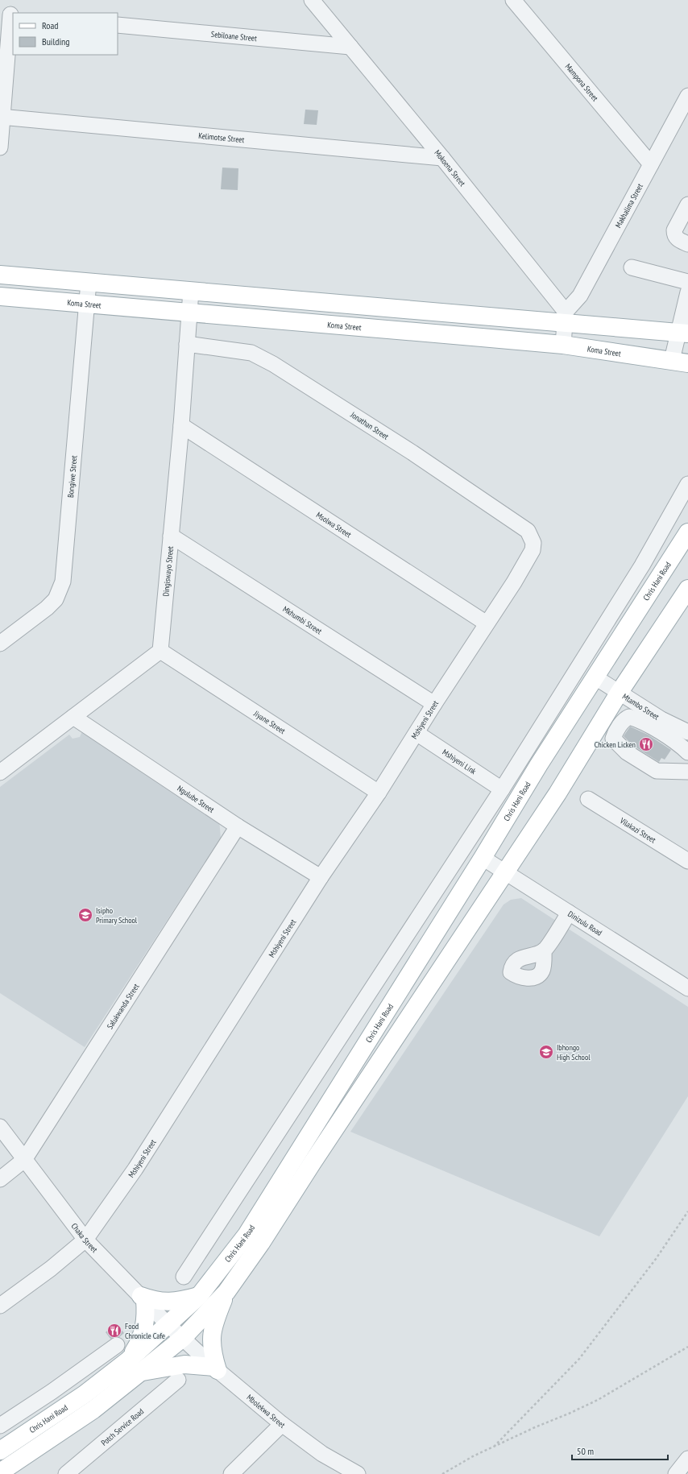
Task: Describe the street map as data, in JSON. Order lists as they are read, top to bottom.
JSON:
{
  "streets": {
    "main road": ["Koma Street", "Chris Hani Road"],
    "street": [
      "Sebiloane Street",
      "Mampona Street",
      "Kelimotse Street",
      "Mokoena Street",
      "Makhalima Street",
      "Jonathan Street",
      "Bongiwe Street",
      "Msolwa Street",
      "Dingiswayo Street",
      "Mkhumbi Street",
      "Mtambo Street",
      "Mshiyeni Street",
      "Jiyane Street",
      "Mshiyeni Link",
      "Ngulube Street",
      "Vilakazi Street",
      "Dinizulu Road",
      "Salukwanda Street",
      "Chaka Street",
      "Mbolekwa Street",
      "Potch Service Road"
    ]
  },
  "crossings": [
    ["Sebiloane Street", "Mokoena Street"],
    ["Mampona Street", "Makhalima Street"],
    ["Kelimotse Street", "Mokoena Street"],
    ["Mokoena Street", "Makhalima Street"],
    ["Koma Street", "Bongiwe Street"],
    ["Koma Street", "Dingiswayo Street"],
    ["Jonathan Street", "Dingiswayo Street"],
    ["Jonathan Street", "Mshiyeni Street"],
    ["Msolwa Street", "Dingiswayo Street"],
    ["Msolwa Street", "Mshiyeni Street"],
    ["Dingiswayo Street", "Mkhumbi Street"],
    ["Dingiswayo Street", "Jiyane Street"],
    ["Chris Hani Road", "Mtambo Street"],
    ["Chris Hani Road", "Dinizulu Road"],
    ["Chris Hani Road", "Chaka Street"],
    ["Chris Hani Road", "Mbolekwa Street"],
    ["Mkhumbi Street", "Mshiyeni Street"],
    ["Mshiyeni Street", "Jiyane Street"],
    ["Mshiyeni Street", "Mshiyeni Link"],
    ["Mshiyeni Street", "Ngulube Street"],
    ["Mshiyeni Street", "Chaka Street"],
    ["Ngulube Street", "Salukwanda Street"],
    ["Salukwanda Street", "Chaka Street"],
    ["Chaka Street", "Mbolekwa Street"]
  ],
  "places": {
    "restaurant": ["Chicken Licken", "Food Chronicle Cafe"],
    "school or university": ["Isipho Primary School", "Ibhongo High School"]
  },
  "legend": ["Road", "Building"],
  "scale_bar": "50 m"
}
